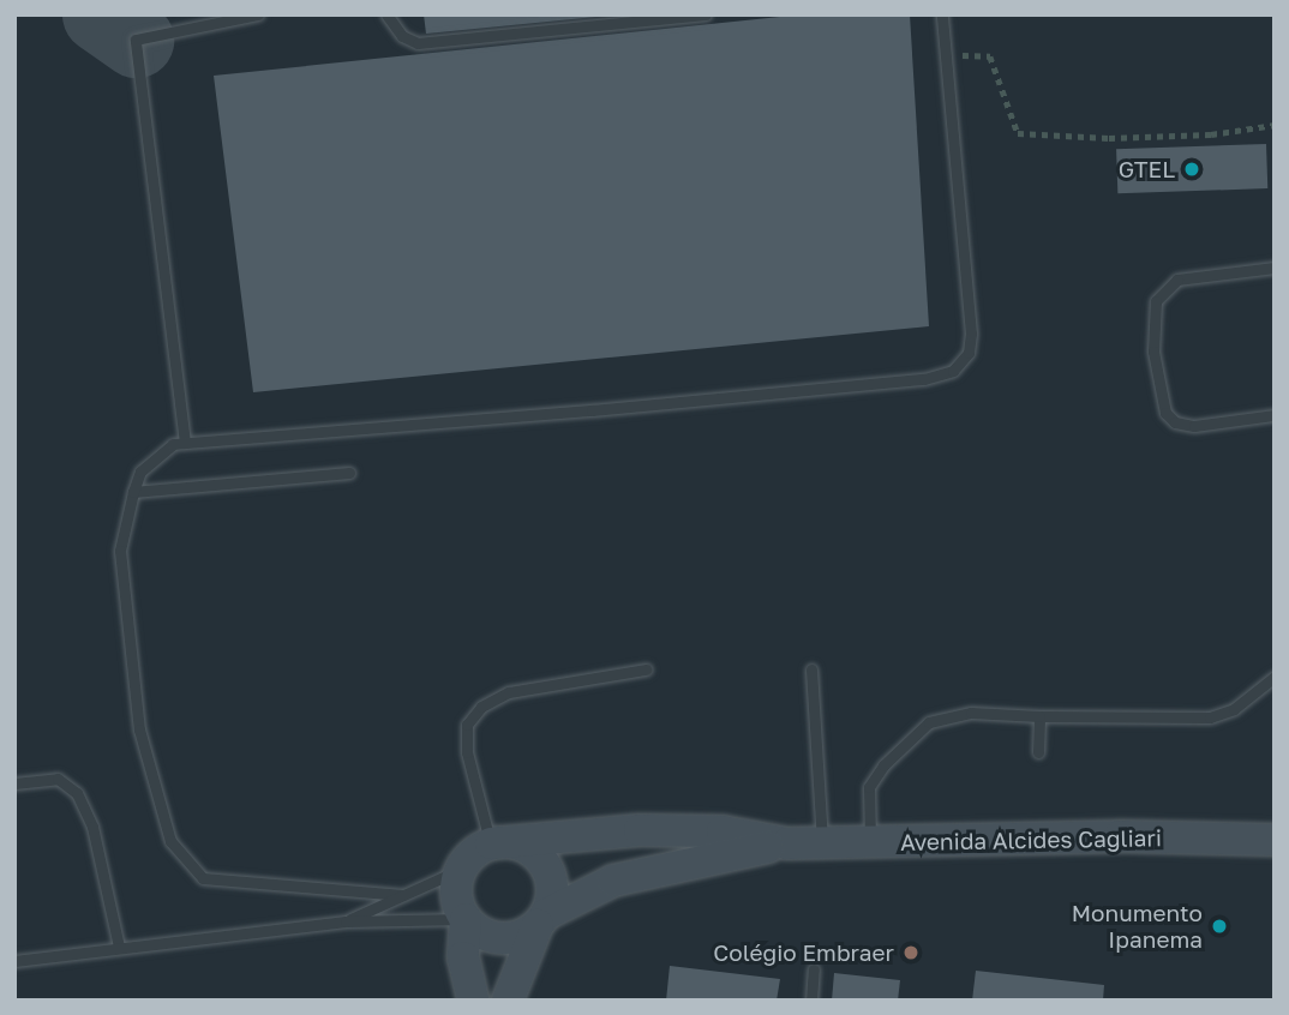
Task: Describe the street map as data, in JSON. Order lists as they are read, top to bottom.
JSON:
{
  "streets": {
    "main road": ["Avenida Alcides Cagliari"]
  },
  "places": ["GTEL", "Monumento Ipanema", "Colégio Embraer"]
}
